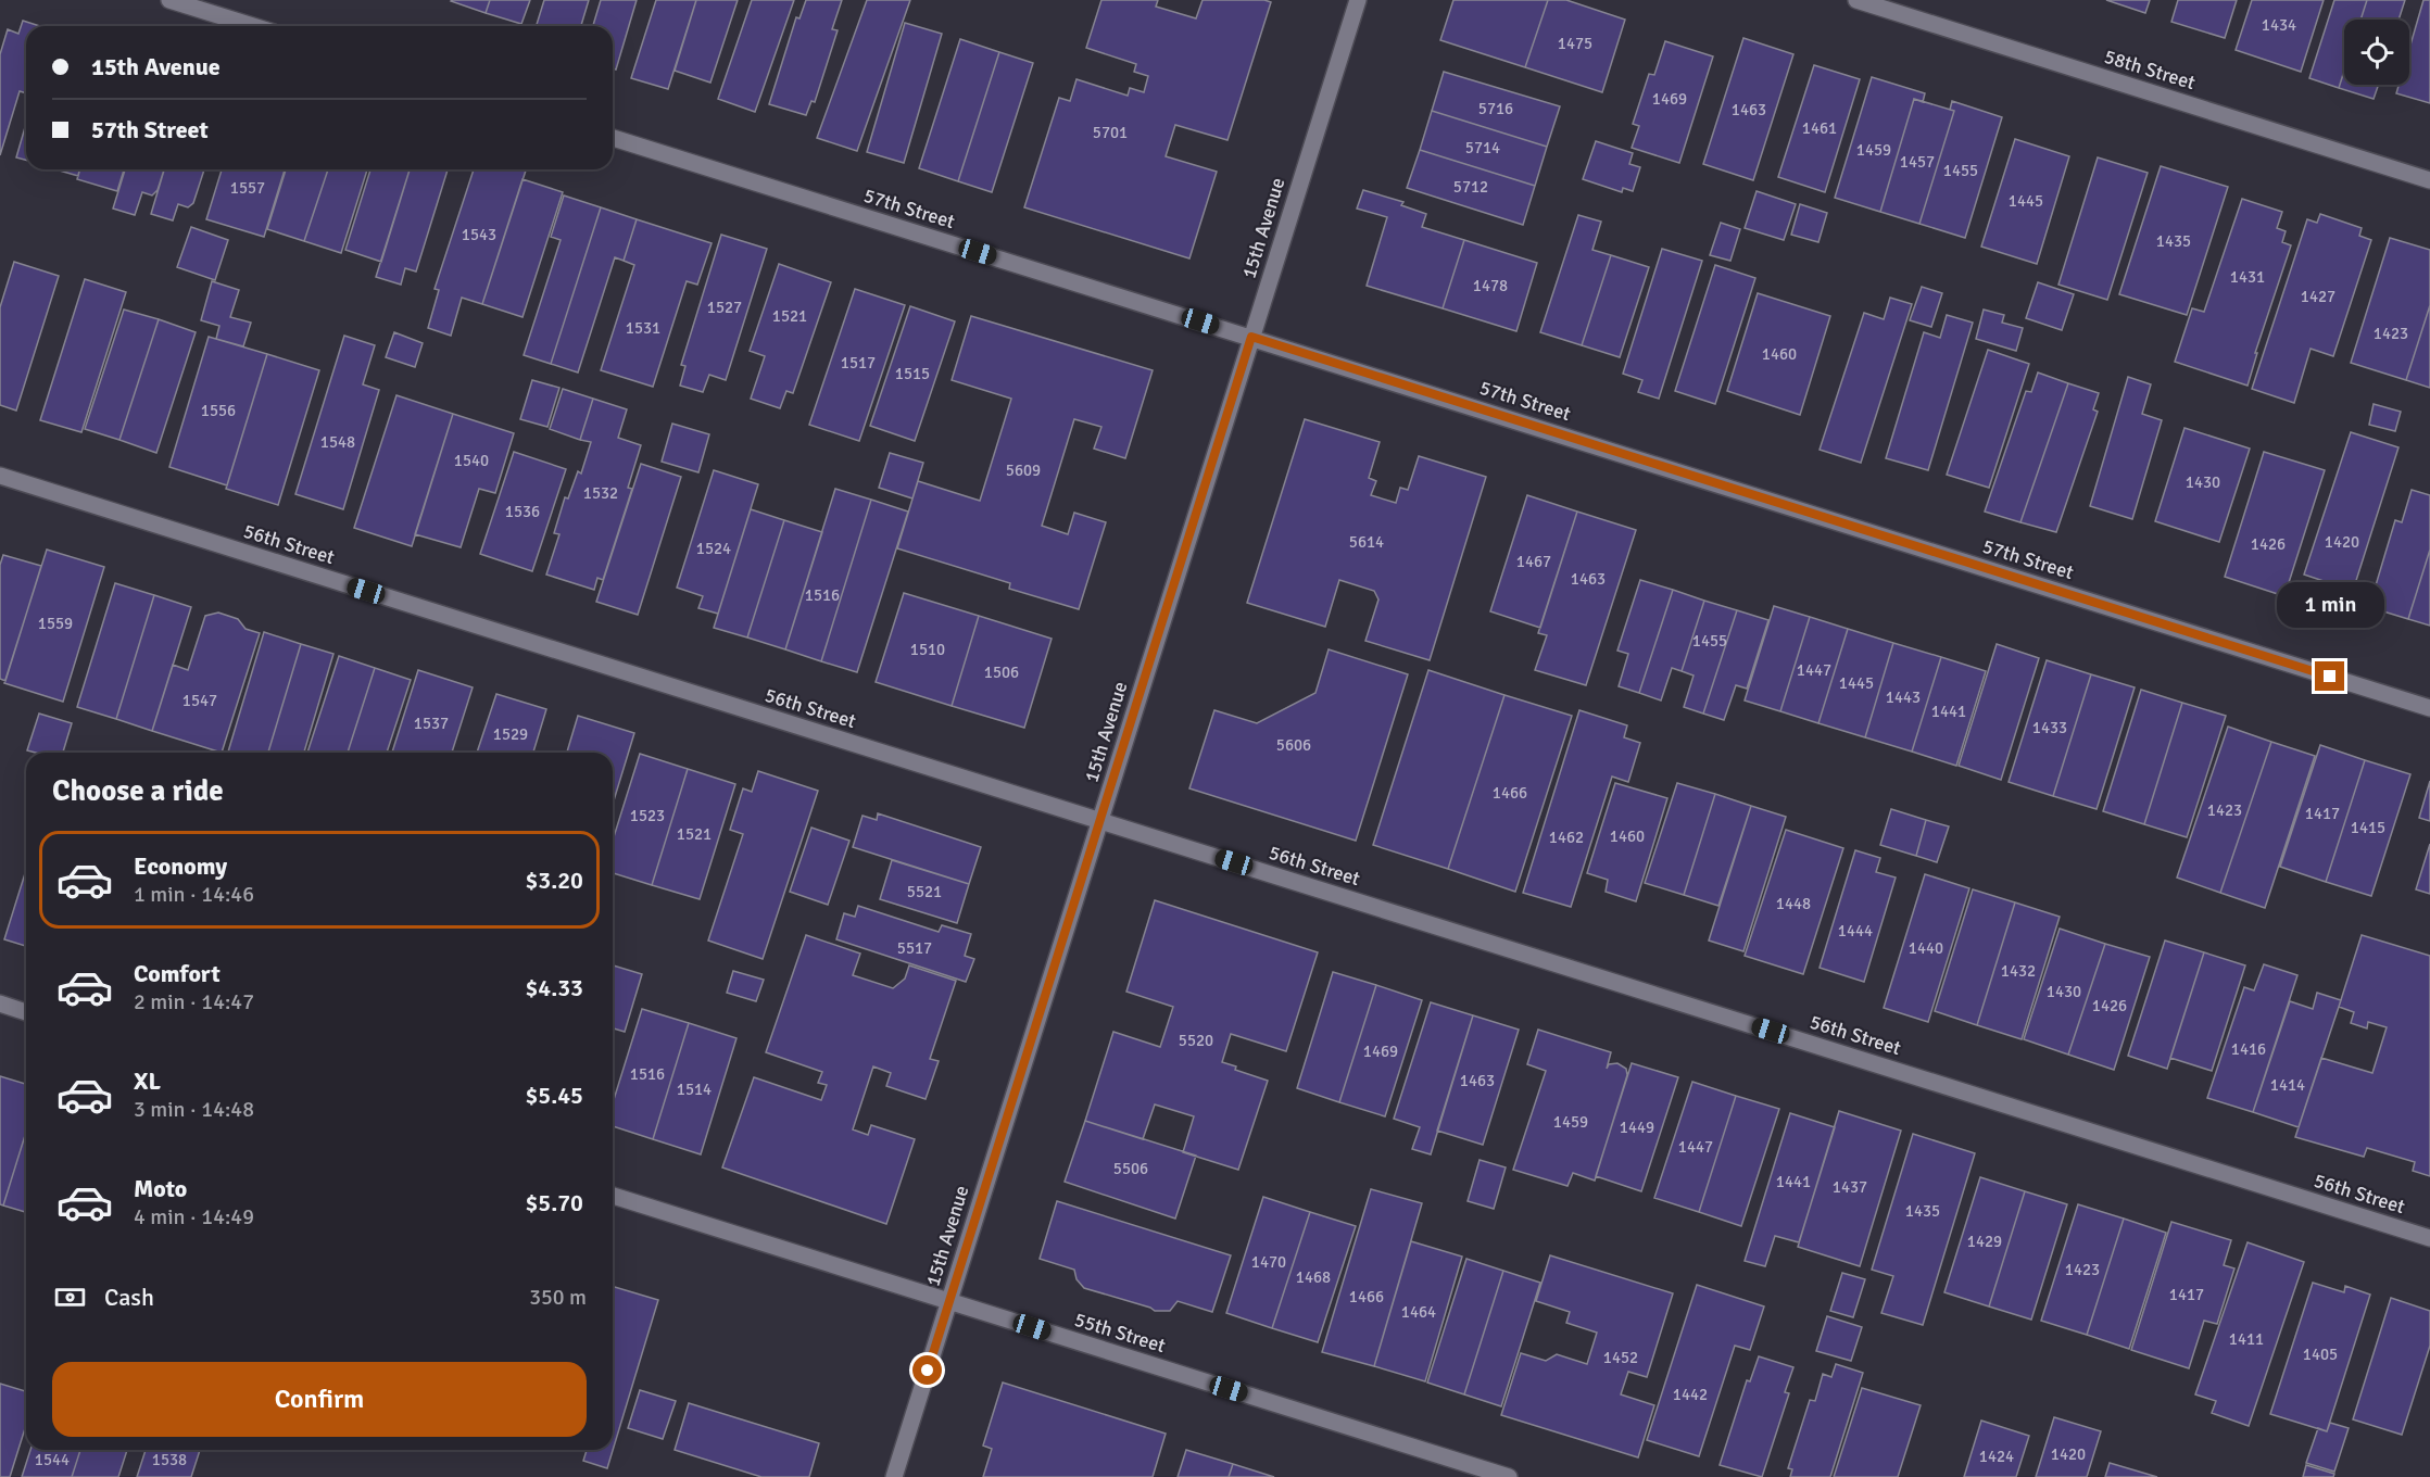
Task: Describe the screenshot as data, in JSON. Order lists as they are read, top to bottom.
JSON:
{
  "streets": {
    "street": [
      "58th Street",
      "57th Street",
      "15th Avenue",
      "56th Street",
      "55th Street"
    ]
  },
  "crossings": [
    ["57th Street", "15th Avenue"],
    ["15th Avenue", "56th Street"],
    ["15th Avenue", "55th Street"]
  ],
  "house_numbers": [
    "1434",
    "1475",
    "1469",
    "5716",
    "1463",
    "1461",
    "5701",
    "5714",
    "1459",
    "1457",
    "1455",
    "5712",
    "1557",
    "1445",
    "1543",
    "1435",
    "1431",
    "1478",
    "1427",
    "1527",
    "1521",
    "1531",
    "1423",
    "1460",
    "1517",
    "1515",
    "1556",
    "1548",
    "1540",
    "5609",
    "1430",
    "1532",
    "1536",
    "5614",
    "1420",
    "1426",
    "1524",
    "1467",
    "1463",
    "1516",
    "1559",
    "1455",
    "1510",
    "1447",
    "1506",
    "1445",
    "1443",
    "1547",
    "1441",
    "1537",
    "1433",
    "1529",
    "5606",
    "1466",
    "1423",
    "1417",
    "1523",
    "1415",
    "1521",
    "1460",
    "1462",
    "5521",
    "1448",
    "1444",
    "5517",
    "1440",
    "1432",
    "1430",
    "1426",
    "5520",
    "1416",
    "1469",
    "1516",
    "1463",
    "1414",
    "1514",
    "1459",
    "1449",
    "1447",
    "5506",
    "1441",
    "1437",
    "1435",
    "1429",
    "1470",
    "1423",
    "1468",
    "1417",
    "1466",
    "1464",
    "1411",
    "1405",
    "1452",
    "1442",
    "1420",
    "1424",
    "1544",
    "1538"
  ],
  "page": {
    "banner": ["15th Avenue", "57th Street"],
    "bubble": "1 min",
    "heading": "Choose a ride",
    "list": [
      {
        "name": "Economy",
        "note": "1 min · 14:46",
        "value": "$3.20"
      },
      {
        "name": "Comfort",
        "note": "2 min · 14:47",
        "value": "$4.33"
      },
      {
        "name": "XL",
        "note": "3 min · 14:48",
        "value": "$5.45"
      },
      {
        "name": "Moto",
        "note": "4 min · 14:49",
        "value": "$5.70"
      }
    ],
    "pay": ["Cash", "350 m"],
    "buttons": "Confirm"
  }
}
